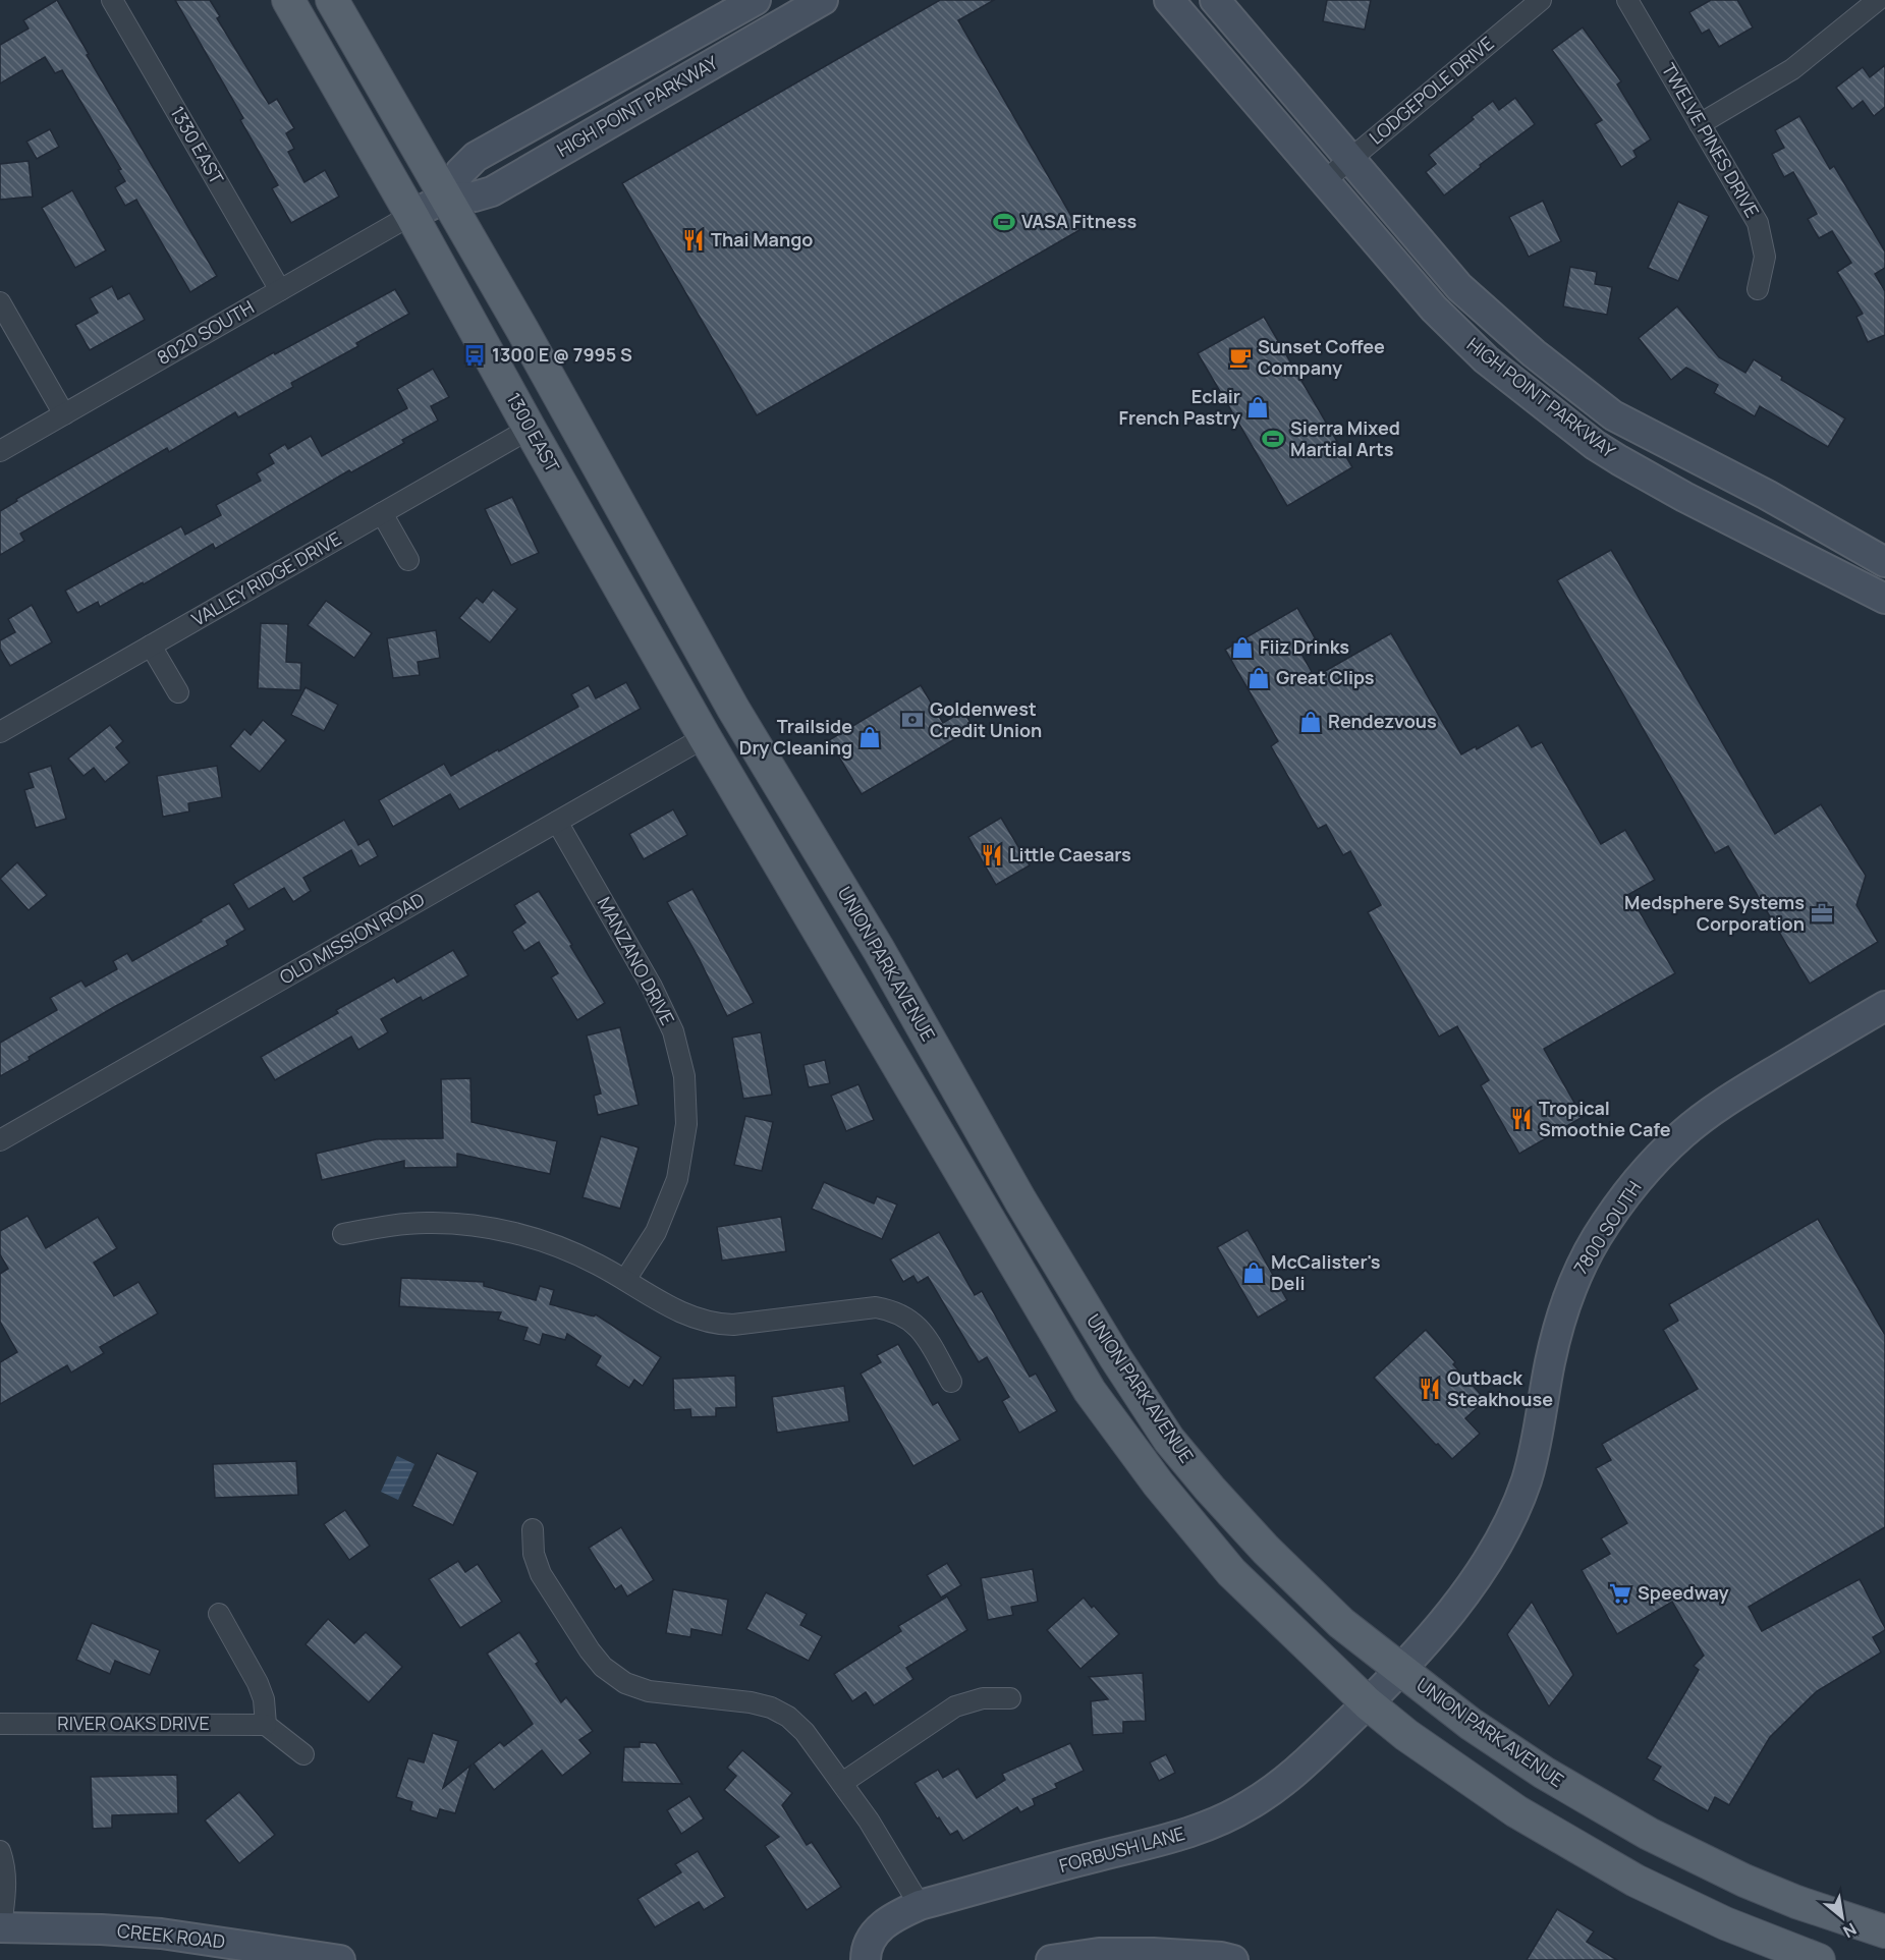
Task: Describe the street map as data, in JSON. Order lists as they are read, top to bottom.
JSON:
{
  "streets": {
    "main road": ["1300 EAST", "UNION PARK AVENUE"],
    "street": [
      "LODGEPOLE DRIVE",
      "HIGH POINT PARKWAY",
      "TWELVE PINES DRIVE",
      "1330 EAST",
      "8020 SOUTH",
      "VALLEY RIDGE DRIVE",
      "OLD MISSION ROAD",
      "MANZANO DRIVE",
      "7800 SOUTH",
      "RIVER OAKS DRIVE",
      "FORBUSH LANE",
      "CREEK ROAD"
    ]
  },
  "crossings": [
    ["LODGEPOLE DRIVE", "HIGH POINT PARKWAY"],
    ["HIGH POINT PARKWAY", "8020 SOUTH"],
    ["HIGH POINT PARKWAY", "1300 EAST"],
    ["HIGH POINT PARKWAY", "UNION PARK AVENUE"],
    ["1330 EAST", "8020 SOUTH"],
    ["8020 SOUTH", "1300 EAST"],
    ["1300 EAST", "VALLEY RIDGE DRIVE"],
    ["1300 EAST", "OLD MISSION ROAD"],
    ["1300 EAST", "UNION PARK AVENUE"],
    ["OLD MISSION ROAD", "MANZANO DRIVE"],
    ["OLD MISSION ROAD", "UNION PARK AVENUE"],
    ["UNION PARK AVENUE", "7800 SOUTH"],
    ["UNION PARK AVENUE", "FORBUSH LANE"],
    ["7800 SOUTH", "FORBUSH LANE"]
  ],
  "places": {
    "sports": ["VASA Fitness", "Sierra Mixed Martial Arts"],
    "restaurant": [
      "Thai Mango",
      "Little Caesars",
      "Tropical Smoothie Cafe",
      "Outback Steakhouse"
    ],
    "bus stop": ["1300 E @ 7995 S"],
    "cafe": ["Sunset Coffee Company"],
    "shop": [
      "Eclair French Pastry",
      "Fiiz Drinks",
      "Great Clips",
      "Rendezvous",
      "Trailside Dry Cleaning",
      "McCalister's Deli"
    ],
    "bank": ["Goldenwest Credit Union"],
    "office": ["Medsphere Systems Corporation"],
    "supermarket": ["Speedway"]
  },
  "north": "bottom right"
}
